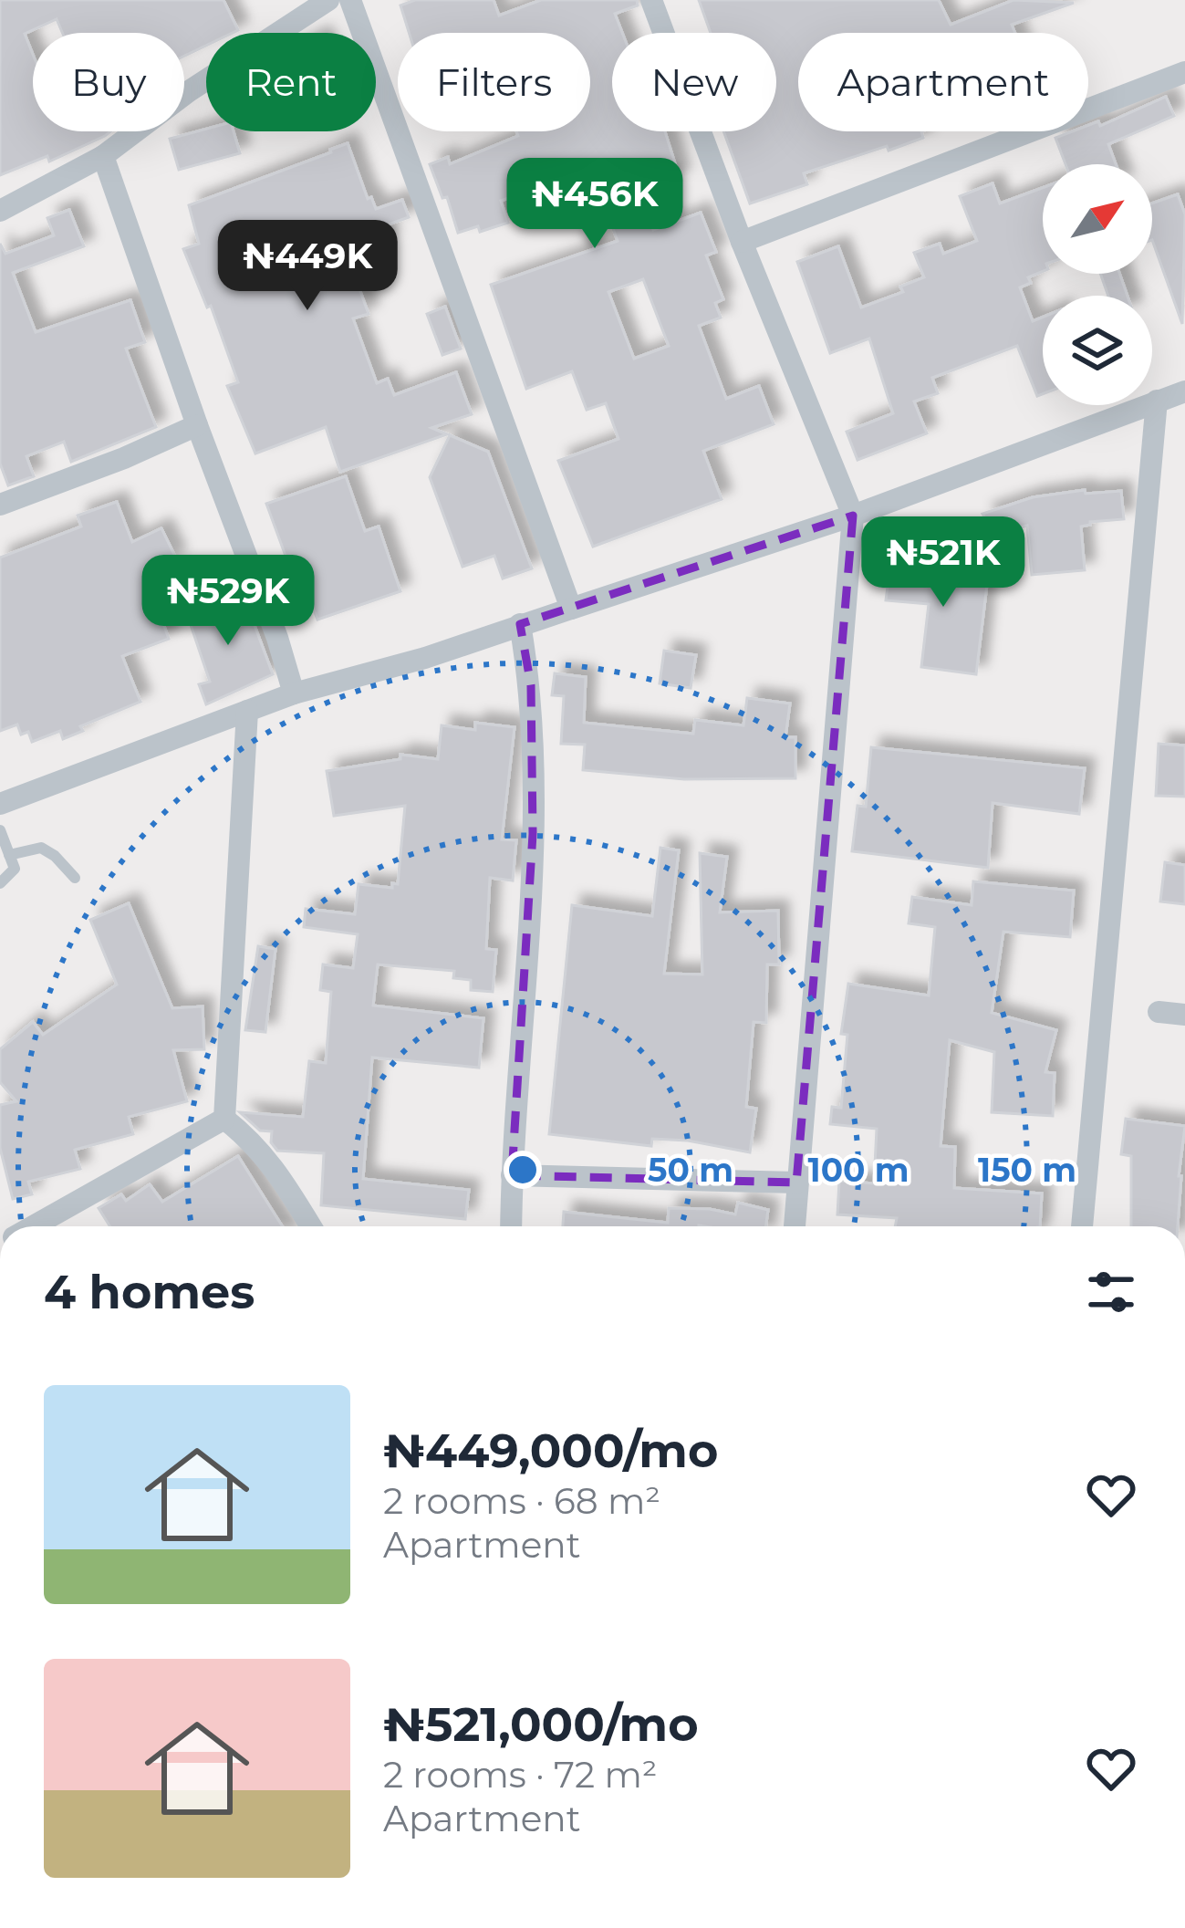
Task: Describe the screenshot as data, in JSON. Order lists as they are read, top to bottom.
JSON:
{
  "north": "top right",
  "page": {
    "chip": [
      "Buy",
      "Rent",
      "Filters",
      "New",
      "Apartment"
    ],
    "price": [
      "₦456K",
      "₦449K",
      "₦521K",
      "₦529K"
    ],
    "heading": "4 homes",
    "list": [
      {
        "name": "₦449,000/mo",
        "note": "2 rooms · 68 m² · Apartment"
      },
      {
        "name": "₦521,000/mo",
        "note": "2 rooms · 72 m² · Apartment"
      }
    ]
  },
  "rings": ["50 m", "100 m", "150 m"]
}
